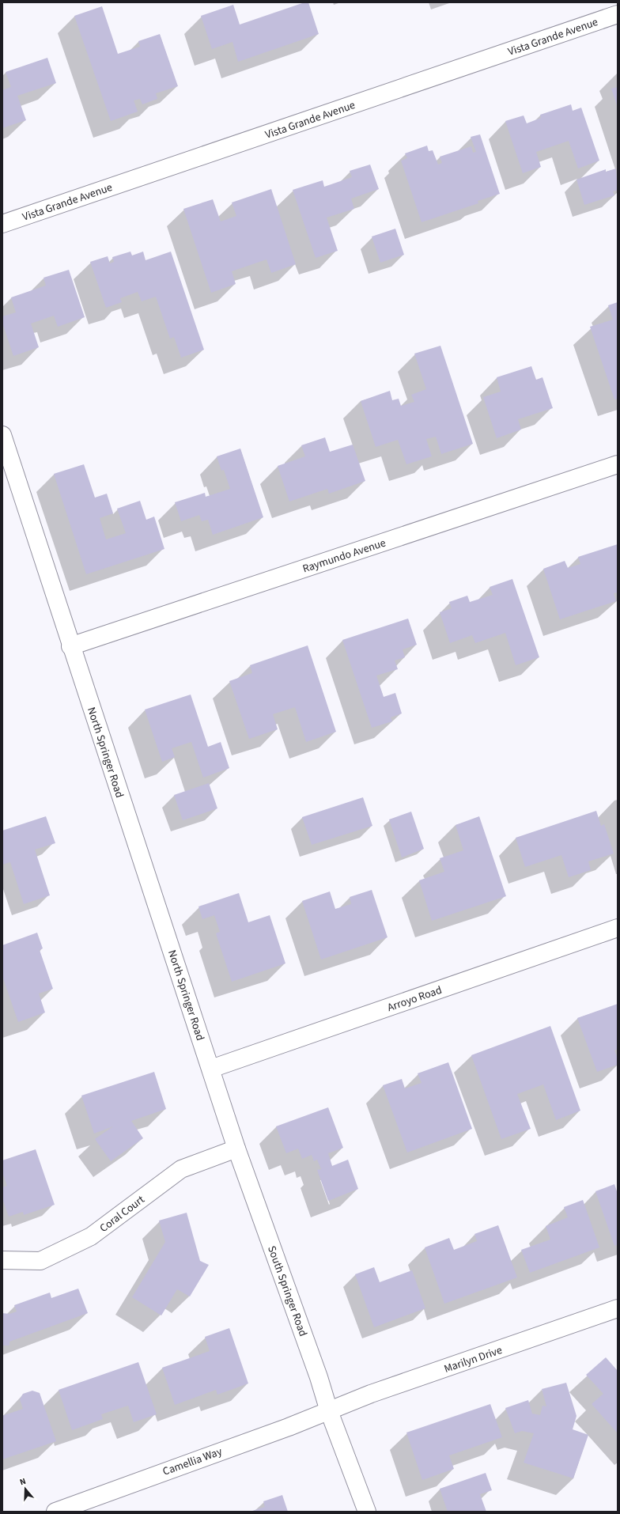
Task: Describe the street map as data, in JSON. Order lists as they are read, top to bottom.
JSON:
{
  "streets": {
    "street": [
      "Vista Grande Avenue",
      "Raymundo Avenue",
      "North Springer Road",
      "Arroyo Road",
      "Coral Court",
      "South Springer Road",
      "Marilyn Drive",
      "Camellia Way"
    ]
  },
  "crossings": [
    ["Raymundo Avenue", "North Springer Road"],
    ["North Springer Road", "Arroyo Road"],
    ["North Springer Road", "South Springer Road"],
    ["Arroyo Road", "South Springer Road"],
    ["Coral Court", "South Springer Road"],
    ["South Springer Road", "Marilyn Drive"],
    ["South Springer Road", "Camellia Way"],
    ["Marilyn Drive", "Camellia Way"]
  ],
  "north": "top"
}
